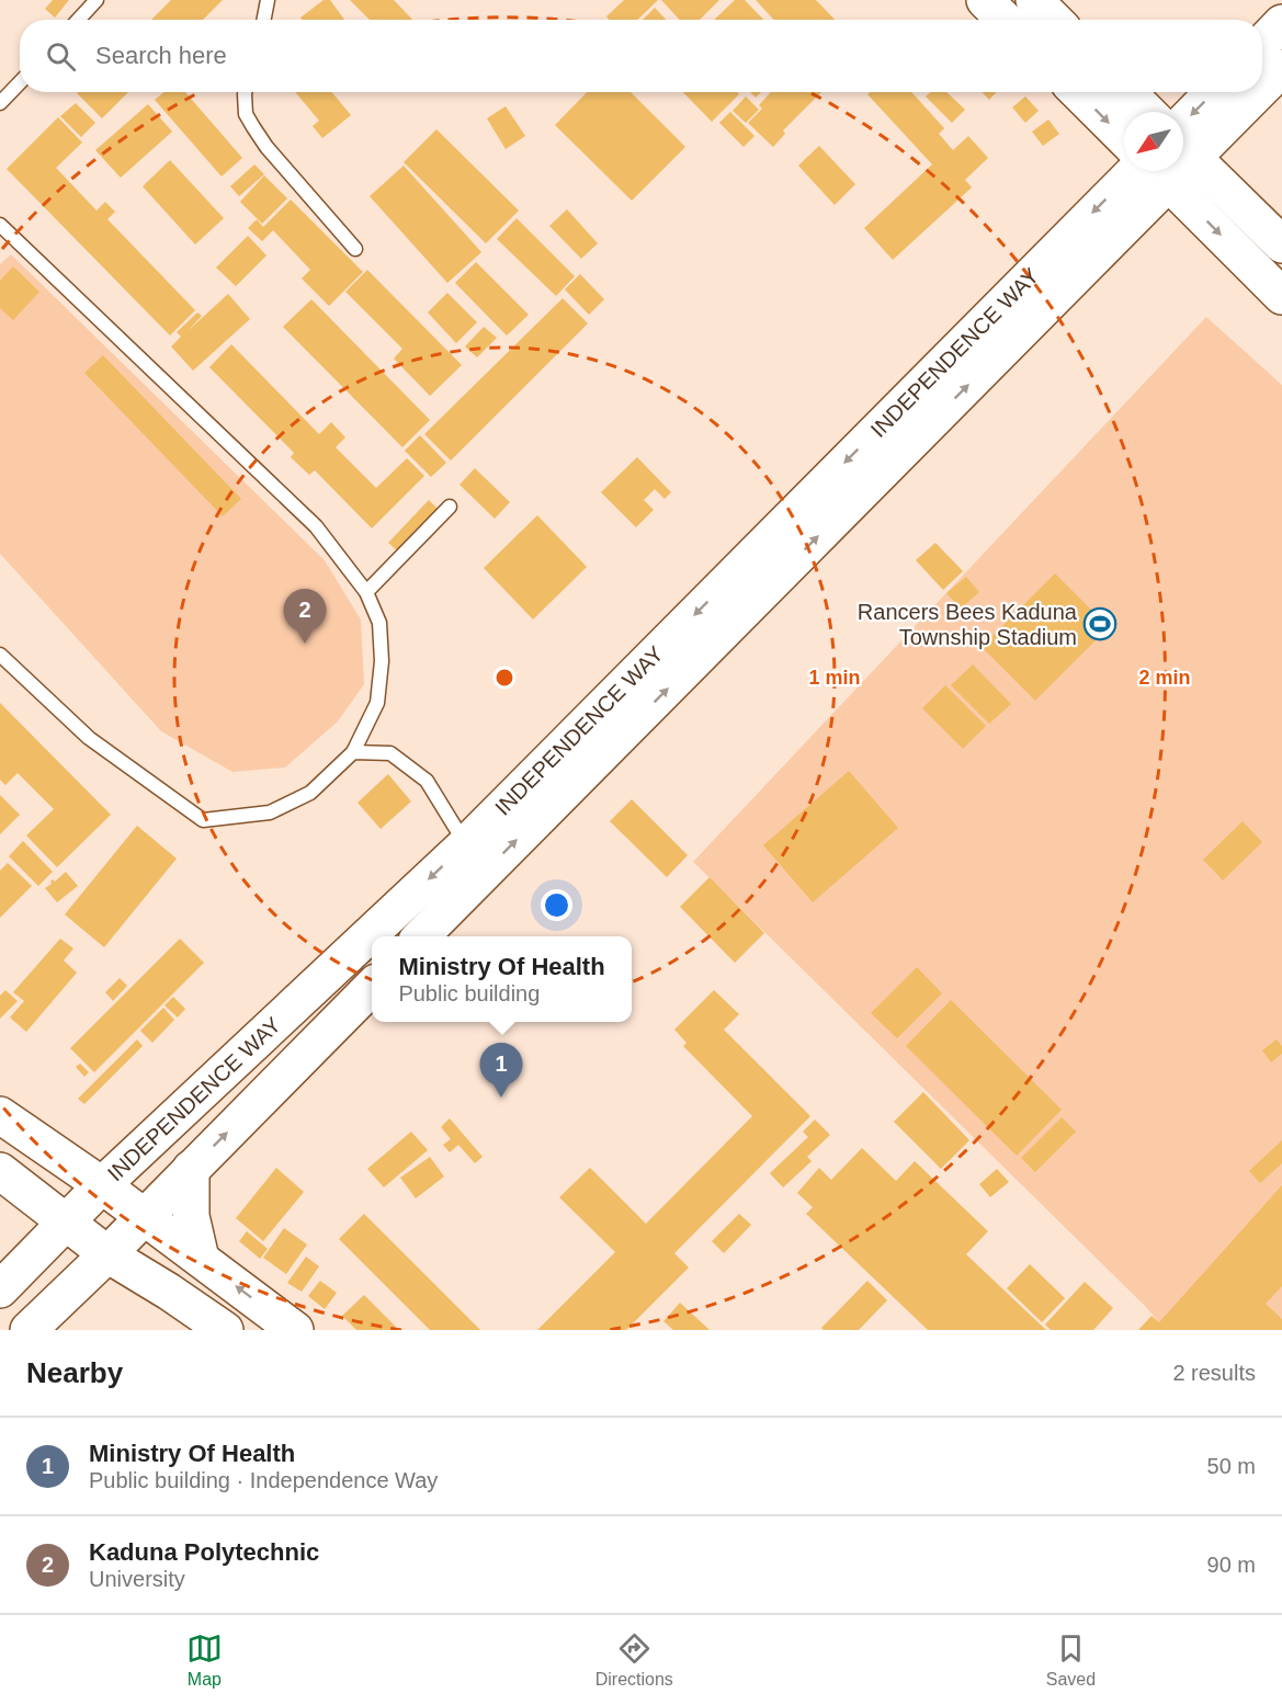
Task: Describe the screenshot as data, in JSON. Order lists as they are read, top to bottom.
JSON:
{
  "streets": {
    "main road": ["INDEPENDENCE WAY"]
  },
  "places": {
    "sports": ["Rancers Bees Kaduna Township Stadium"]
  },
  "north": "bottom left",
  "page": {
    "search": "Search here",
    "pins": ["2", "1"],
    "popup": ["Ministry Of Health", "Public building"],
    "heading": ["Nearby", "2 results"],
    "list": [
      {
        "mark": "1",
        "name": "Ministry Of Health",
        "note": "Public building · Independence Way",
        "value": "50 m"
      },
      {
        "mark": "2",
        "name": "Kaduna Polytechnic",
        "note": "University",
        "value": "90 m"
      }
    ],
    "nav": ["Map", "Directions", "Saved"]
  },
  "rings": ["1 min", "2 min"]
}
